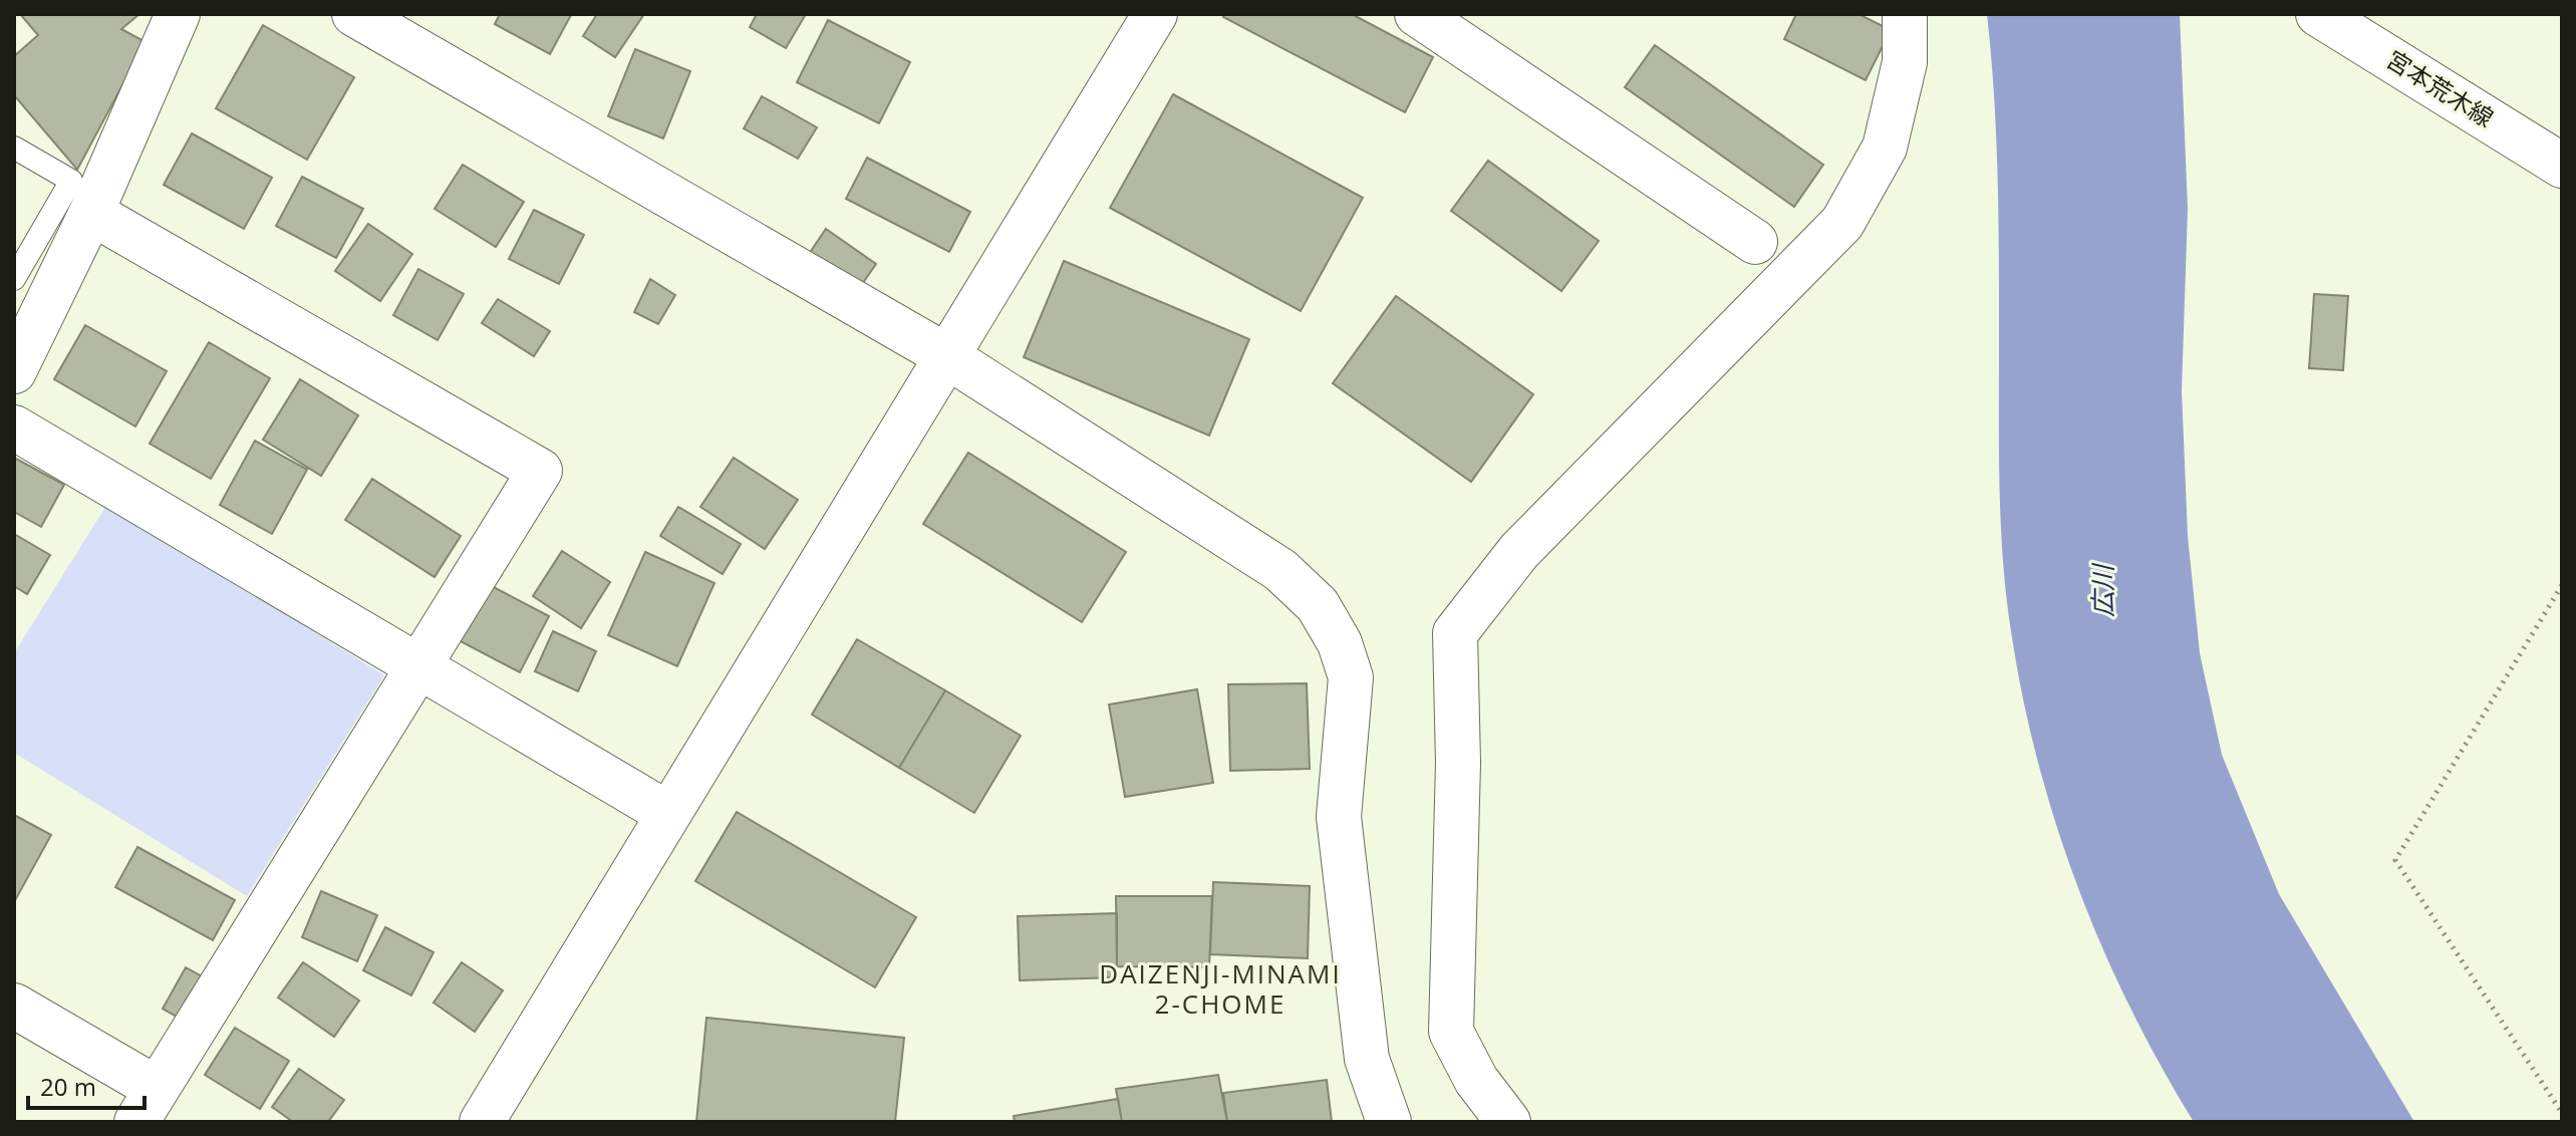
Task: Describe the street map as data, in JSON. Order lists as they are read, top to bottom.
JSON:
{
  "streets": {
    "street": ["宮本荒木線"]
  },
  "districts": ["DAIZENJI-MINAMI 2-CHOME"],
  "water": ["広川"],
  "scale_bar": "20 m"
}
